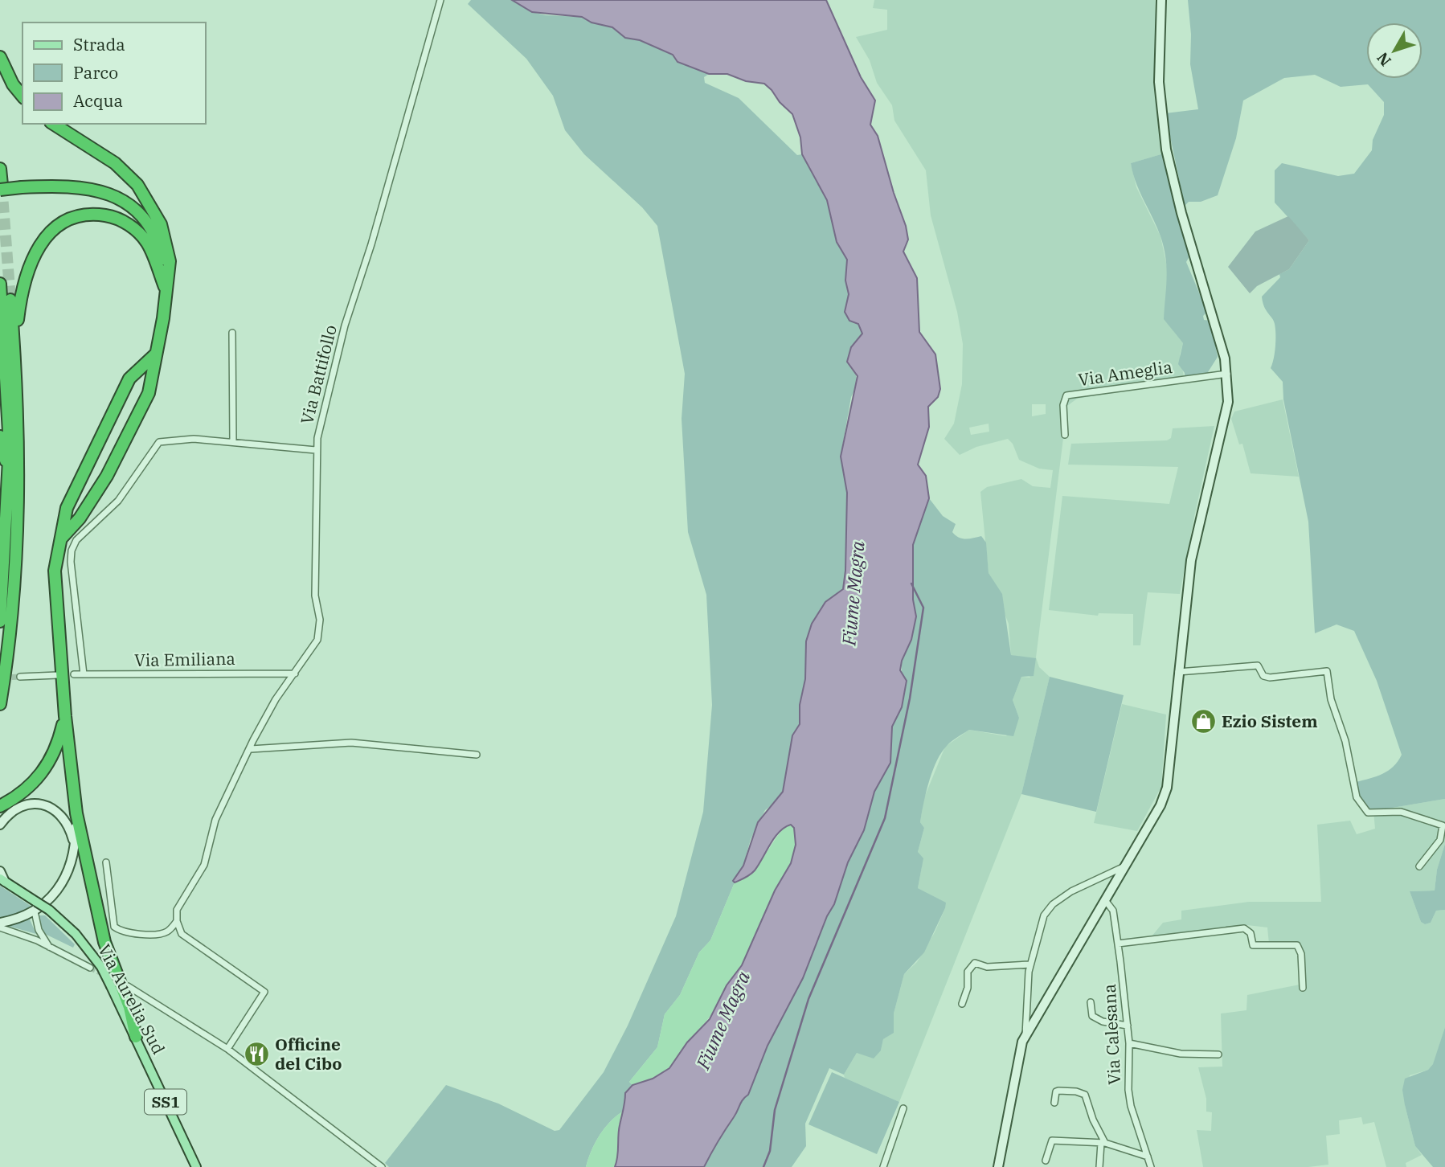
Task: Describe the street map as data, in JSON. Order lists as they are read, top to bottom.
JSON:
{
  "streets": {
    "main road": ["Via Aurelia Sud", "SS1"],
    "street": [
      "Via Ameglia",
      "Via Battifollo",
      "Via Emiliana",
      "Via Calesana"
    ]
  },
  "crossings": [
    ["Via Battifollo", "Via Emiliana"]
  ],
  "water": ["Fiume Magra"],
  "places": {
    "shop": ["Ezio Sistem"],
    "restaurant": ["Officine del Cibo"]
  },
  "legend": ["Strada", "Parco", "Acqua"],
  "north": "bottom left"
}
